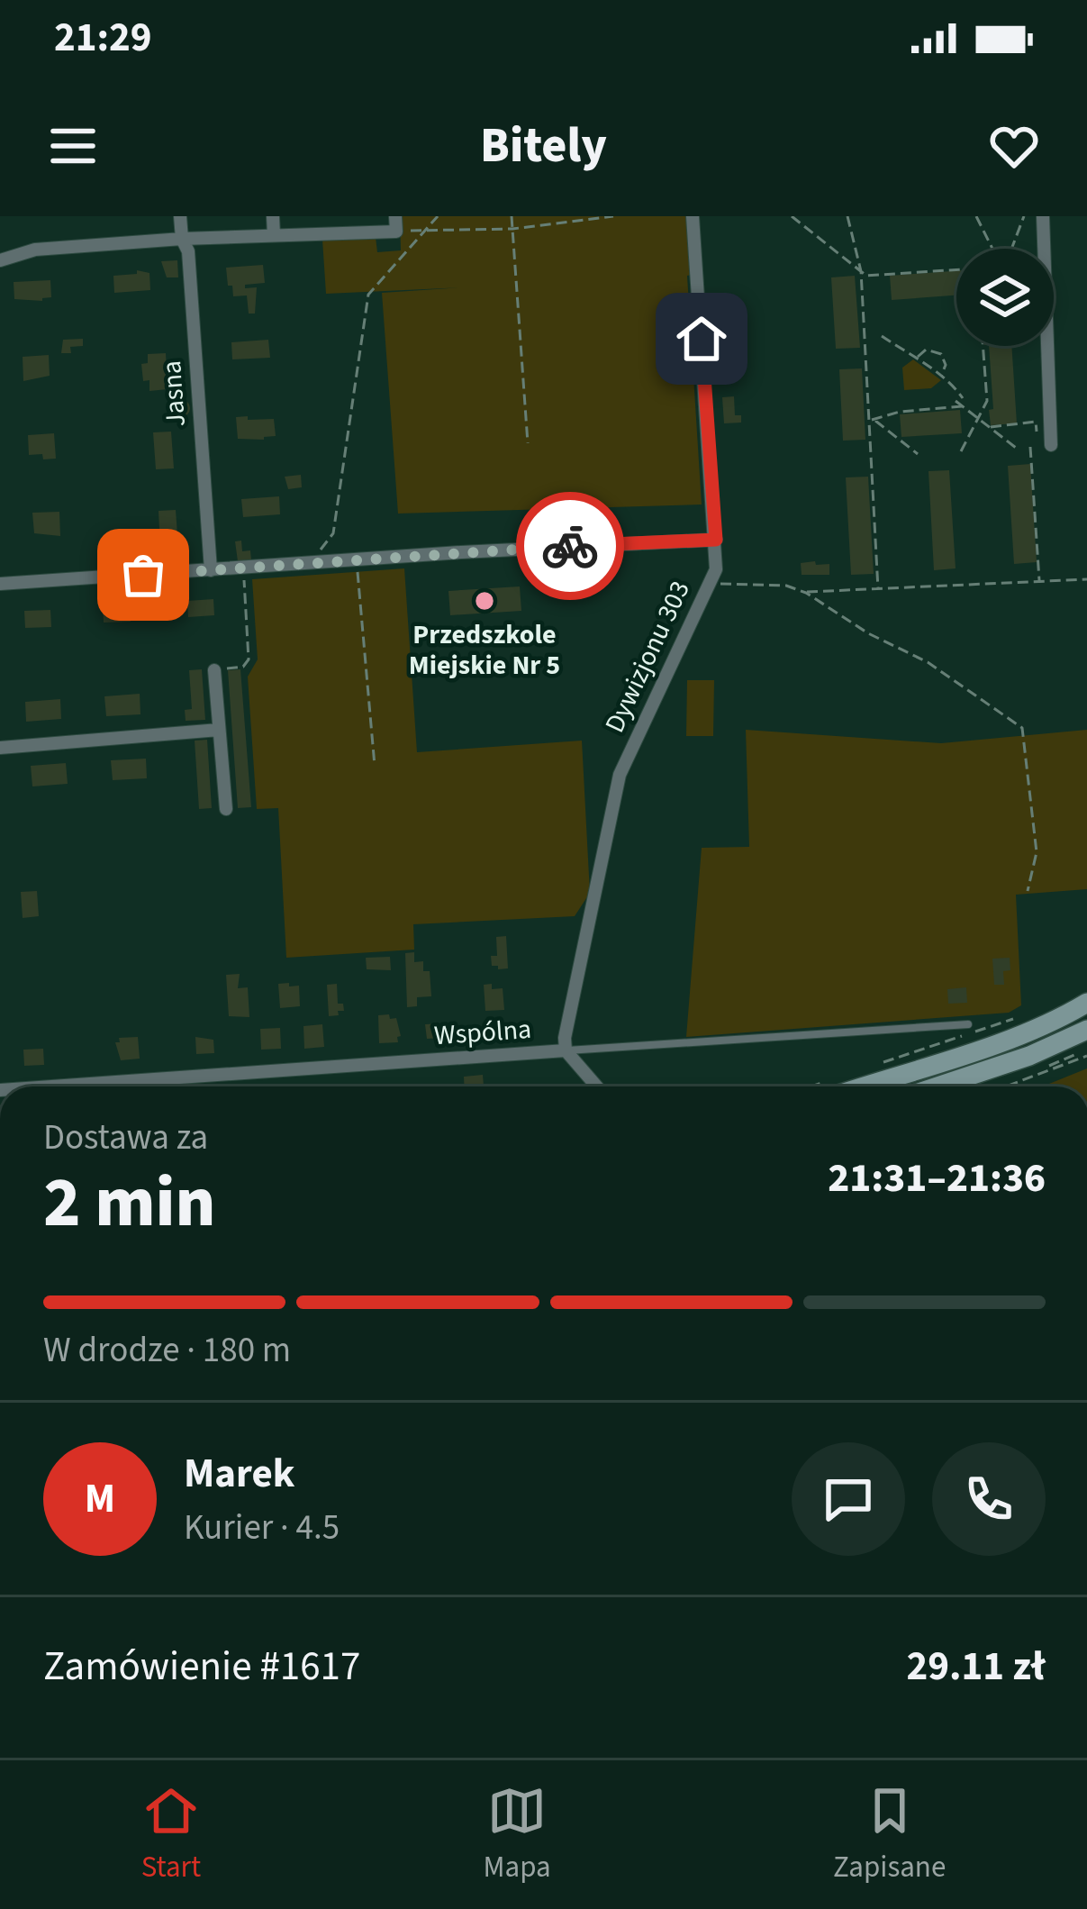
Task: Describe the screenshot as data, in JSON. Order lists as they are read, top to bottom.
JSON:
{
  "streets": {
    "street": ["Jasna", "Dywizjonu 303", "Wspólna"]
  },
  "crossings": [
    ["Dywizjonu 303", "Wspólna"]
  ],
  "places": ["Przedszkole Miejskie Nr 5"],
  "page": {
    "status": "21:29",
    "header": "Bitely",
    "heading": ["2 min", "Dostawa za", "21:31–21:36"],
    "panel": [
      "Marek",
      "Kurier · 4.5",
      "Zamówienie #1617",
      "29.11 zł"
    ],
    "bar": "W drodze · 180 m",
    "round": "M",
    "tabs": ["Start", "Mapa", "Zapisane"]
  }
}
